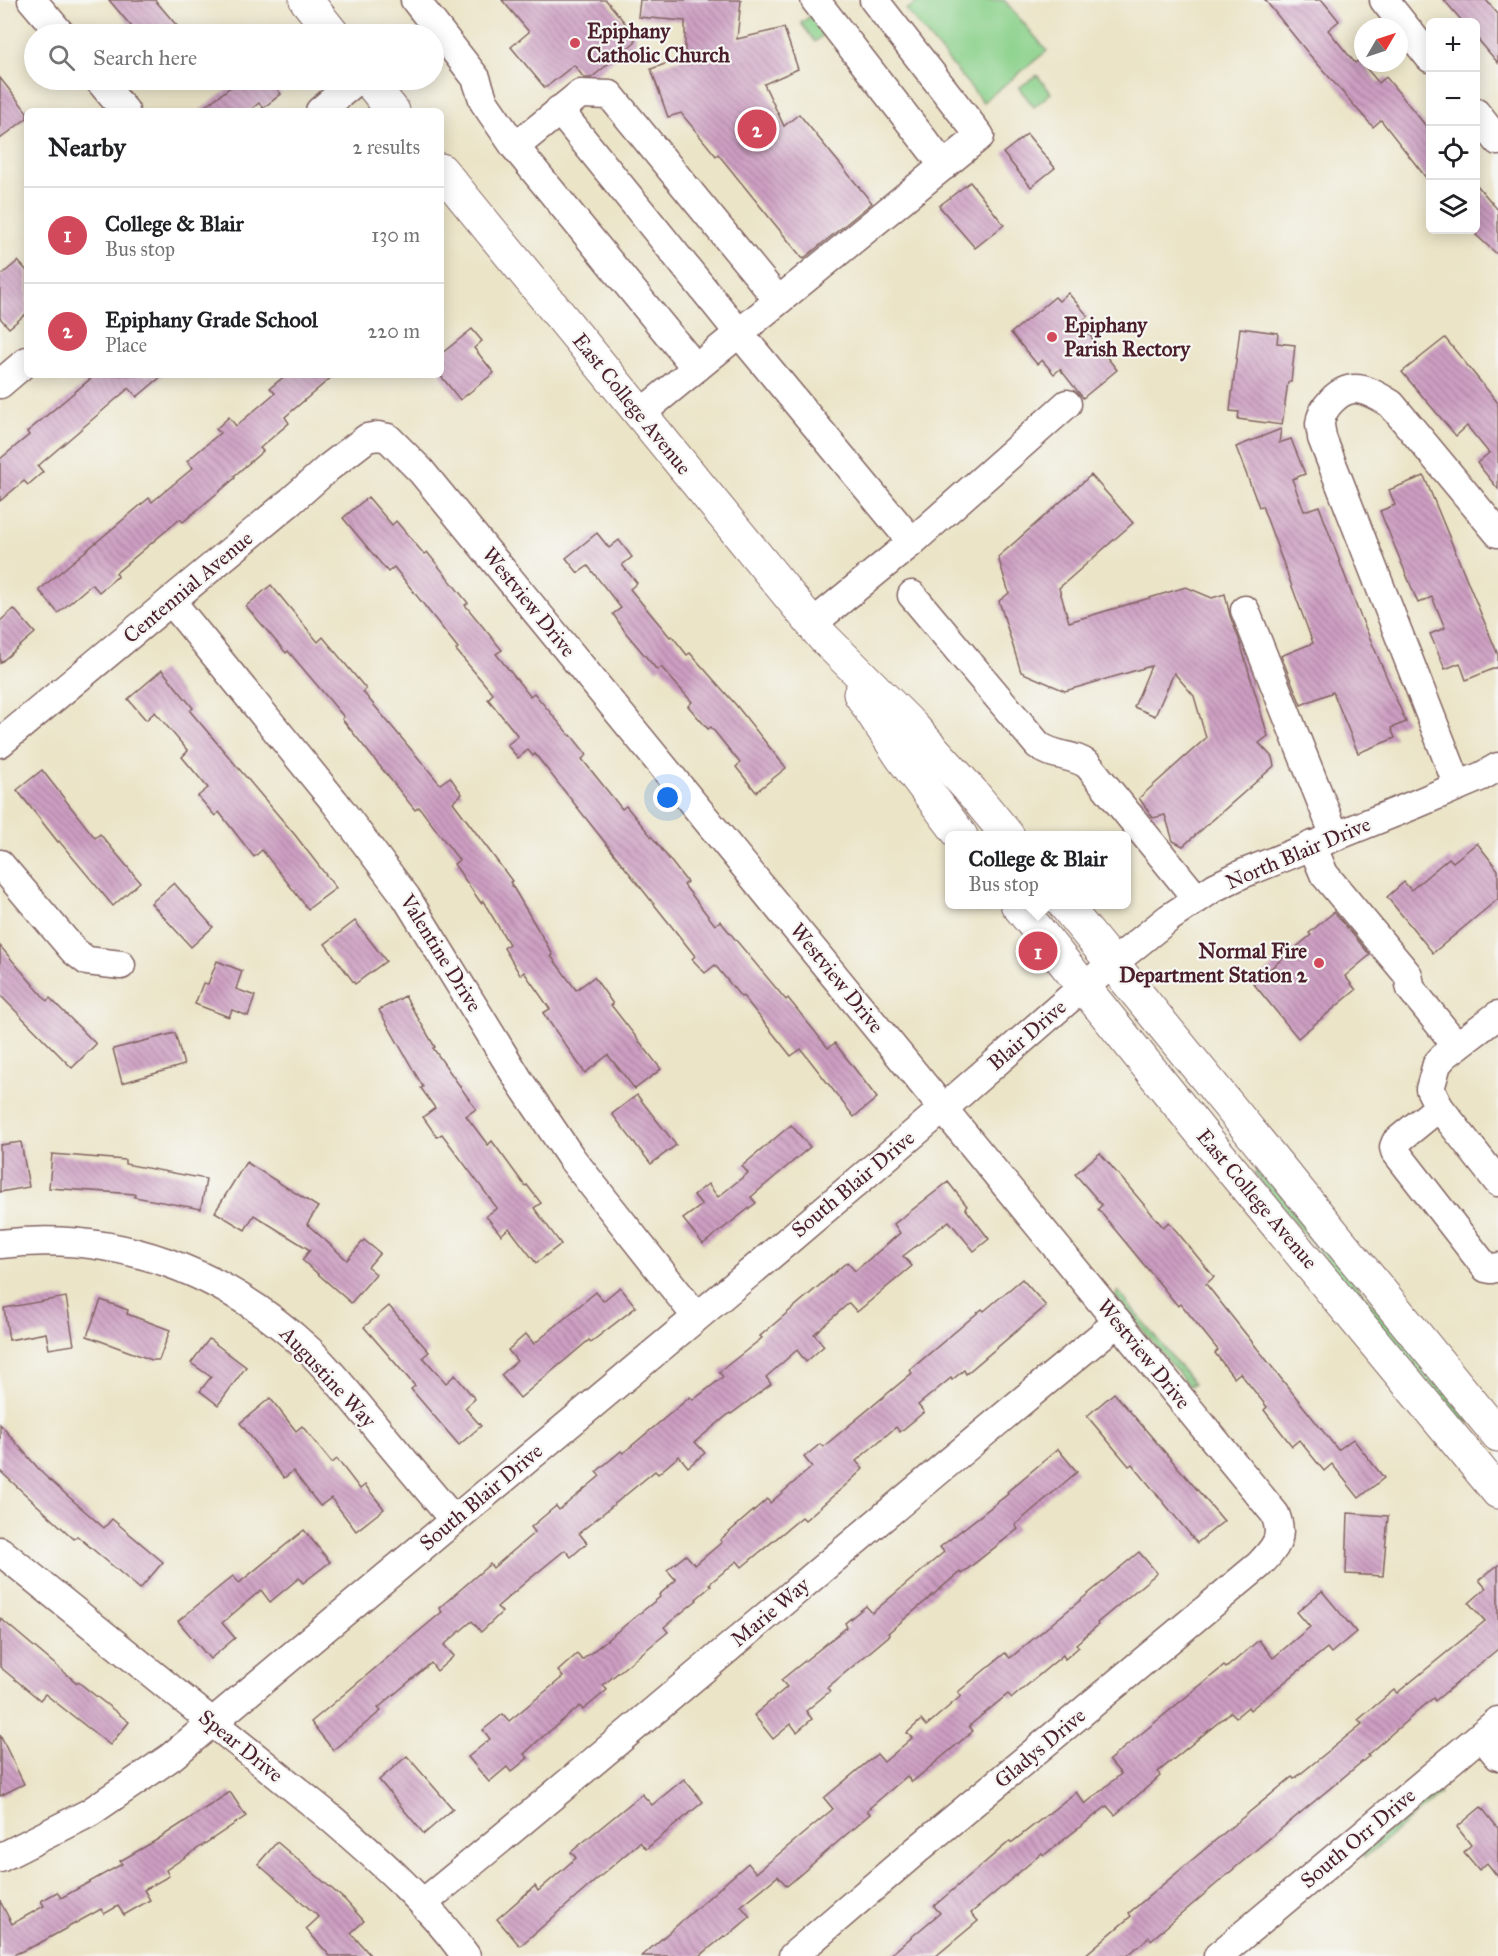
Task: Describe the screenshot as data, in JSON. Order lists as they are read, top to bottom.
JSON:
{
  "streets": {
    "main road": ["East College Avenue"],
    "street": [
      "Centennial Avenue",
      "Westview Drive",
      "North Blair Drive",
      "Valentine Drive",
      "Blair Drive",
      "South Blair Drive",
      "Augustine Way",
      "Marie Way",
      "Spear Drive",
      "Gladys Drive",
      "South Orr Drive"
    ]
  },
  "crossings": [
    ["East College Avenue", "North Blair Drive"],
    ["East College Avenue", "Blair Drive"],
    ["Centennial Avenue", "Westview Drive"],
    ["Centennial Avenue", "Valentine Drive"],
    ["Westview Drive", "Blair Drive"],
    ["Westview Drive", "South Blair Drive"],
    ["Westview Drive", "Marie Way"],
    ["Westview Drive", "Gladys Drive"],
    ["North Blair Drive", "Blair Drive"],
    ["Valentine Drive", "South Blair Drive"],
    ["Blair Drive", "South Blair Drive"],
    ["South Blair Drive", "Augustine Way"],
    ["South Blair Drive", "Spear Drive"],
    ["Marie Way", "Spear Drive"]
  ],
  "places": ["Epiphany Catholic Church", "Epiphany Parish Rectory", "Normal Fire Department Station 2"],
  "north": "top right",
  "page": {
    "map_buttons": ["+", "−"],
    "search": "Search here",
    "pins": ["2", "1"],
    "heading": ["Nearby", "2 results"],
    "list": [
      {
        "mark": "1",
        "name": "College & Blair",
        "note": "Bus stop",
        "value": "130 m"
      },
      {
        "mark": "2",
        "name": "Epiphany Grade School",
        "note": "Place",
        "value": "220 m"
      }
    ],
    "popup": ["College & Blair", "Bus stop"]
  }
}
